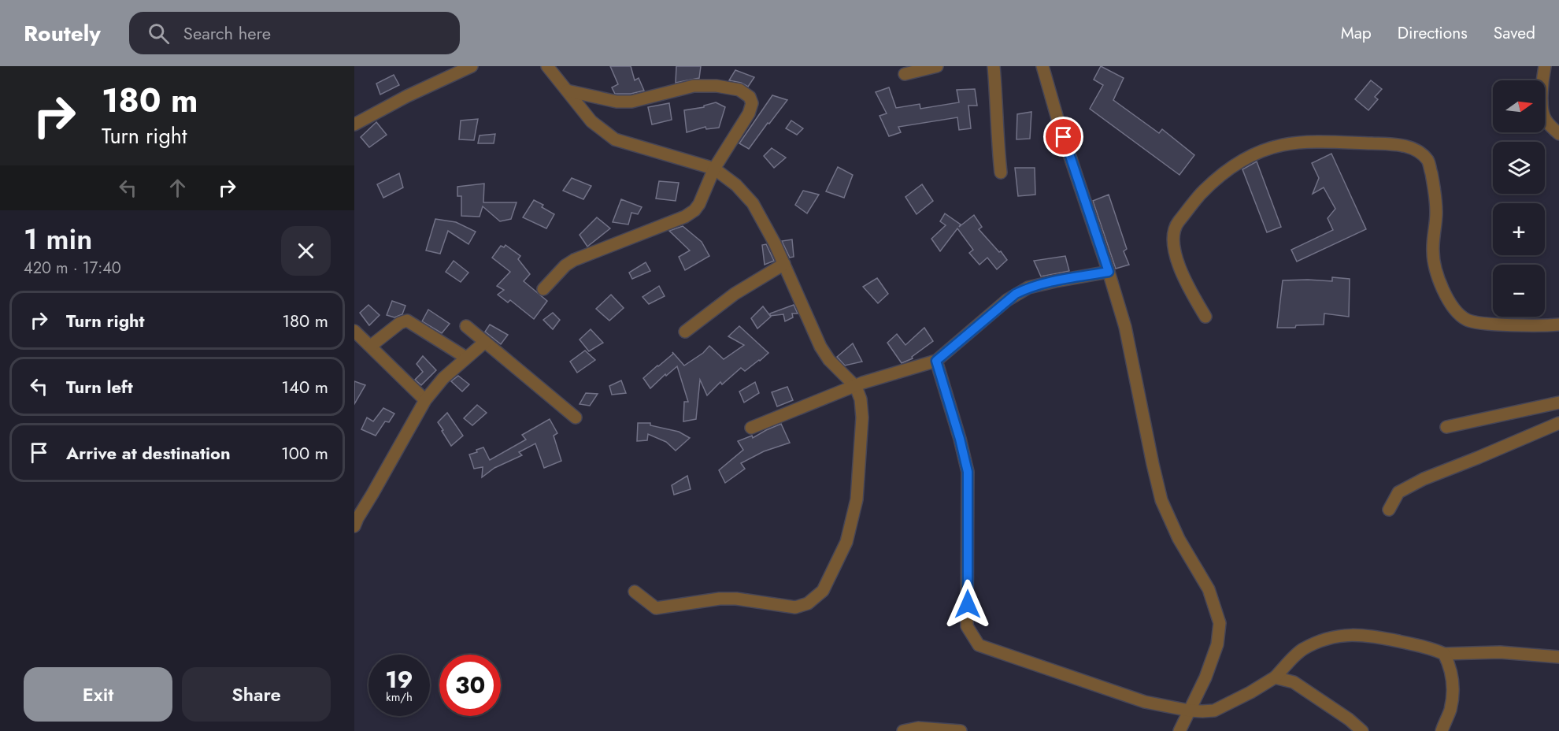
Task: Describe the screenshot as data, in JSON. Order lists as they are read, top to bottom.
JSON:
{
  "north": "right",
  "page": {
    "header": "Routely",
    "search": "Search here",
    "nav": ["Map", "Directions", "Saved"],
    "turn": ["180 m", "Turn right"],
    "map_buttons": ["+", "−"],
    "heading": ["1 min", "420 m · 17:40"],
    "list": [
      {
        "name": "Turn right",
        "value": "180 m"
      },
      {
        "name": "Turn left",
        "value": "140 m"
      },
      {
        "name": "Arrive at destination",
        "value": "100 m"
      }
    ],
    "speed": "19 km/h",
    "limit": "30",
    "buttons": ["Exit", "Share"]
  }
}
